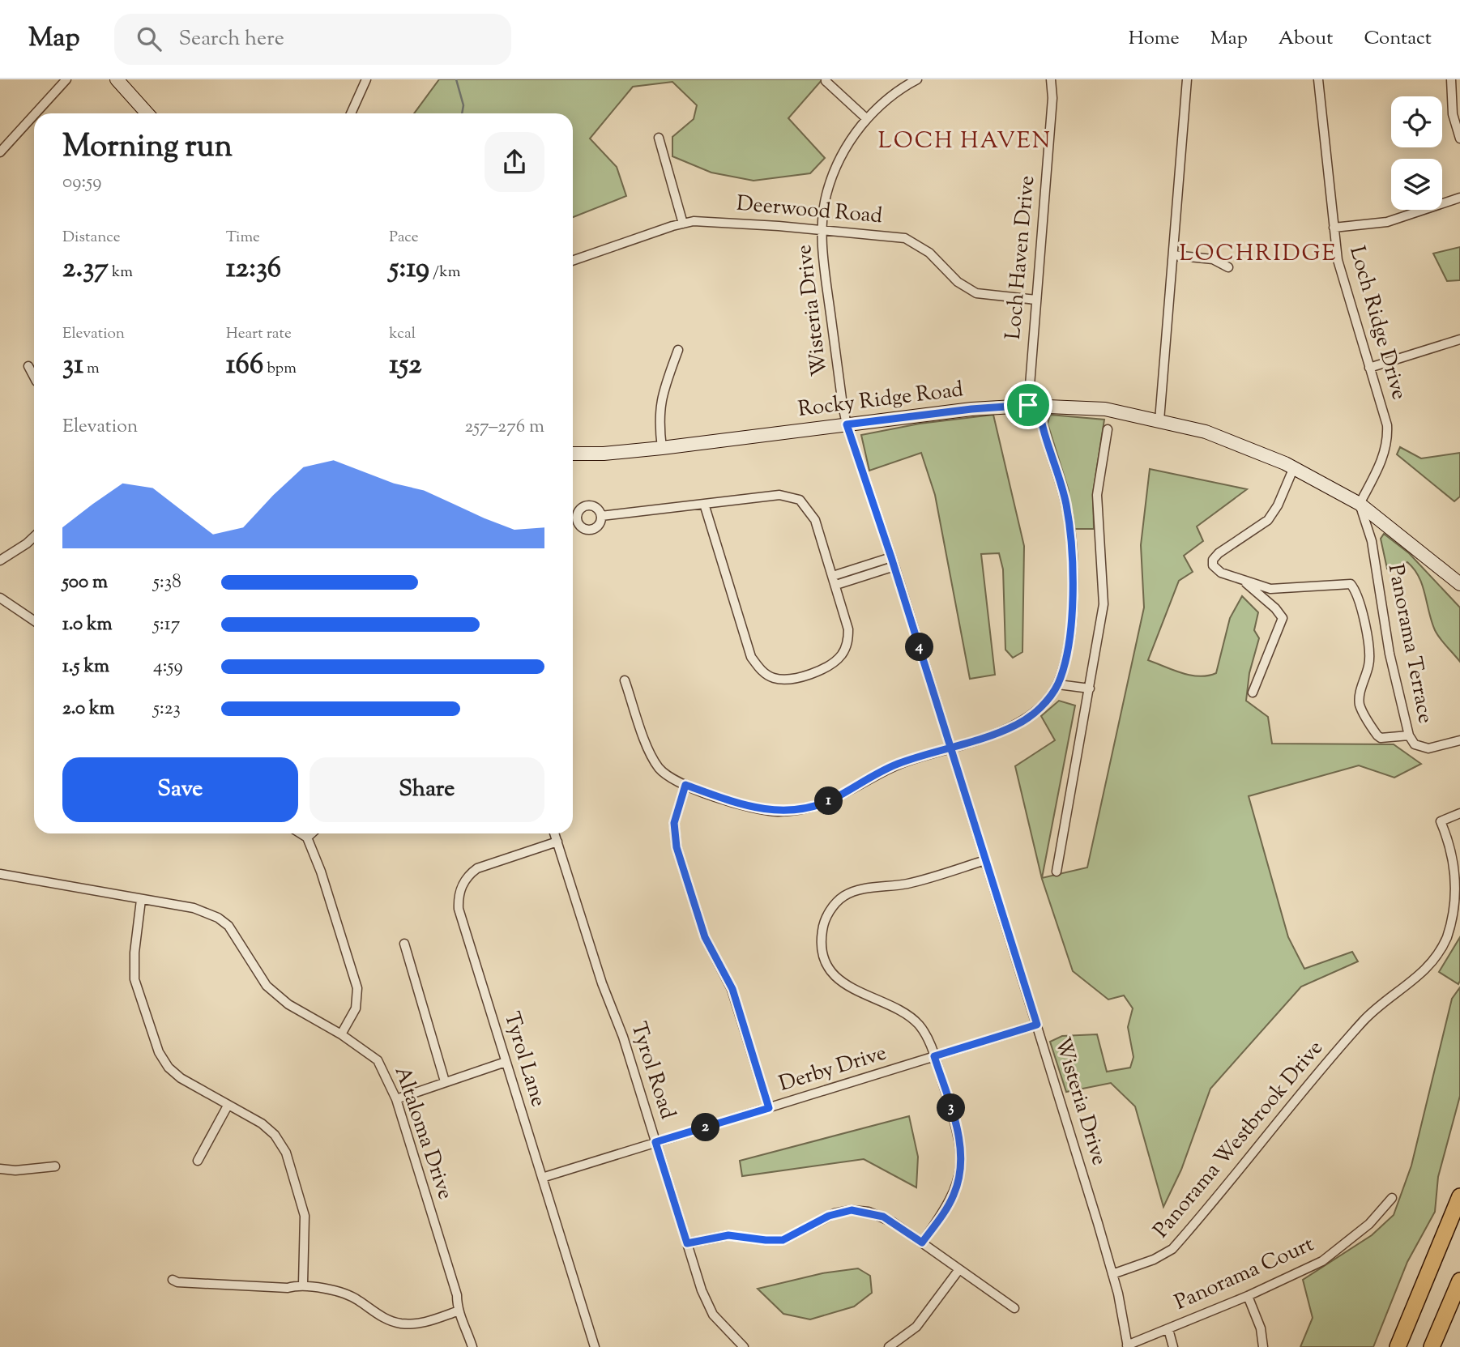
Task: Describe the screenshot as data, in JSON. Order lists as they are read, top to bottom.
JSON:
{
  "streets": {
    "main road": ["Rocky Ridge Road"],
    "street": [
      "Deerwood Road",
      "Loch Haven Drive",
      "Wisteria Drive",
      "Loch Ridge Drive",
      "Panorama Terrace",
      "Tyrol Lane",
      "Derby Drive",
      "Tyrol Road",
      "Altaloma Drive",
      "Panorama Westbrook Drive",
      "Panorama Court"
    ]
  },
  "crossings": [
    ["Deerwood Road", "Loch Haven Drive"],
    ["Deerwood Road", "Wisteria Drive"],
    ["Loch Haven Drive", "Rocky Ridge Road"],
    ["Wisteria Drive", "Rocky Ridge Road"],
    ["Wisteria Drive", "Derby Drive"],
    ["Wisteria Drive", "Panorama Westbrook Drive"],
    ["Wisteria Drive", "Panorama Court"],
    ["Loch Ridge Drive", "Rocky Ridge Road"],
    ["Loch Ridge Drive", "Panorama Terrace"],
    ["Rocky Ridge Road", "Panorama Terrace"],
    ["Tyrol Lane", "Derby Drive"],
    ["Tyrol Lane", "Tyrol Road"],
    ["Derby Drive", "Tyrol Road"]
  ],
  "districts": ["LOCH HAVEN", "LOCHRIDGE"],
  "page": {
    "header": "Map",
    "search": "Search here",
    "nav": [
      "Home",
      "Map",
      "About",
      "Contact"
    ],
    "heading": ["Morning run", "09:59"],
    "stats": [
      ["Distance", "2.37 km"],
      ["Time", "12:36"],
      ["Pace", "5:19 /km"],
      ["Elevation", "31 m"],
      ["Heart rate", "166 bpm"],
      ["kcal", "152"]
    ],
    "chart": ["Elevation", "257–276 m"],
    "list": [
      {
        "name": "500 m",
        "note": "5:38"
      },
      {
        "name": "1.0 km",
        "note": "5:17"
      },
      {
        "name": "1.5 km",
        "note": "4:59"
      },
      {
        "name": "2.0 km",
        "note": "5:23"
      }
    ],
    "pins": [
      "4",
      "1",
      "3",
      "2"
    ],
    "buttons": ["Save", "Share"]
  }
}
